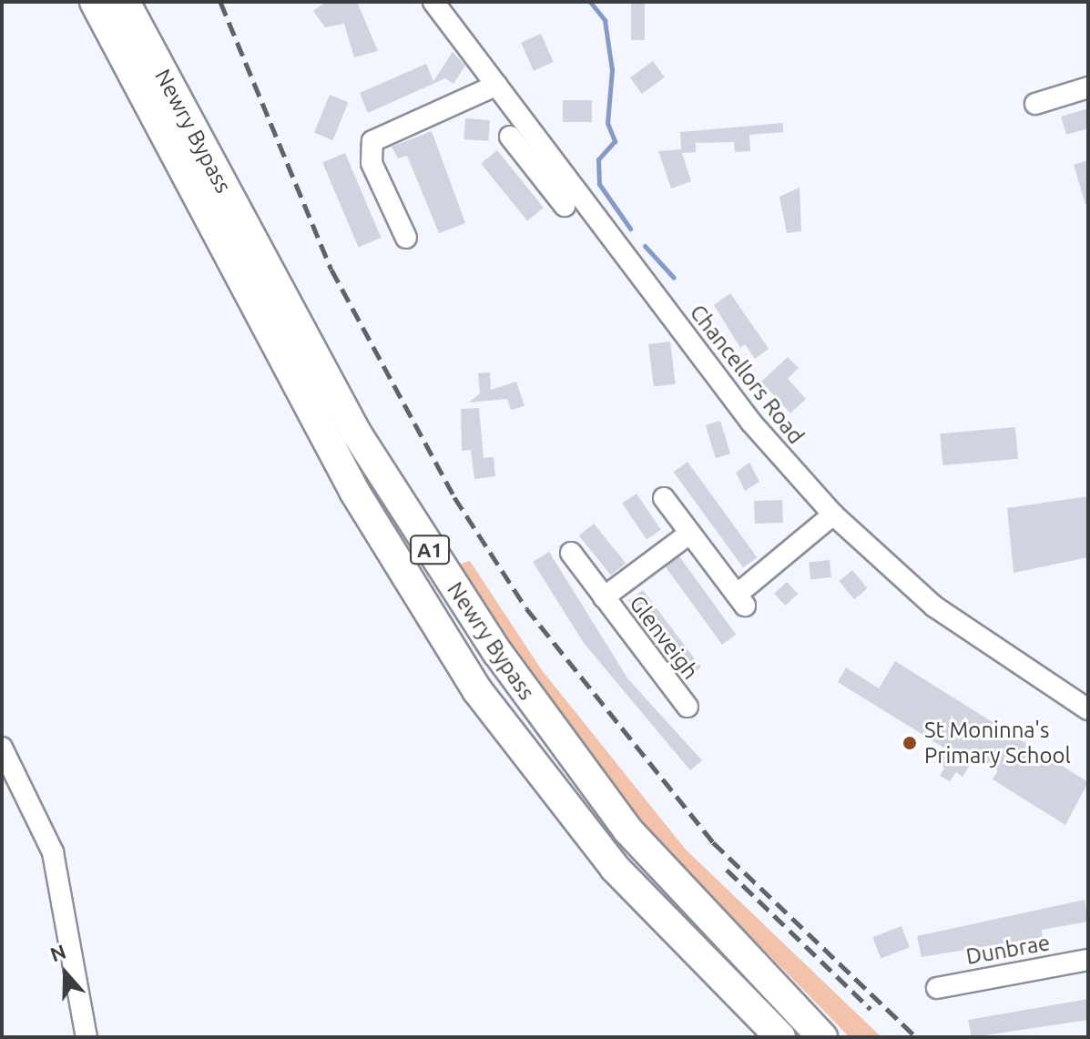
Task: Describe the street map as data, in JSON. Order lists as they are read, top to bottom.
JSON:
{
  "streets": {
    "highway": ["Newry Bypass", "A1"],
    "street": ["Chancellors Road", "Glenveigh", "Dunbrae"]
  },
  "places": ["St Moninna's Primary School"],
  "north": "top"
}
